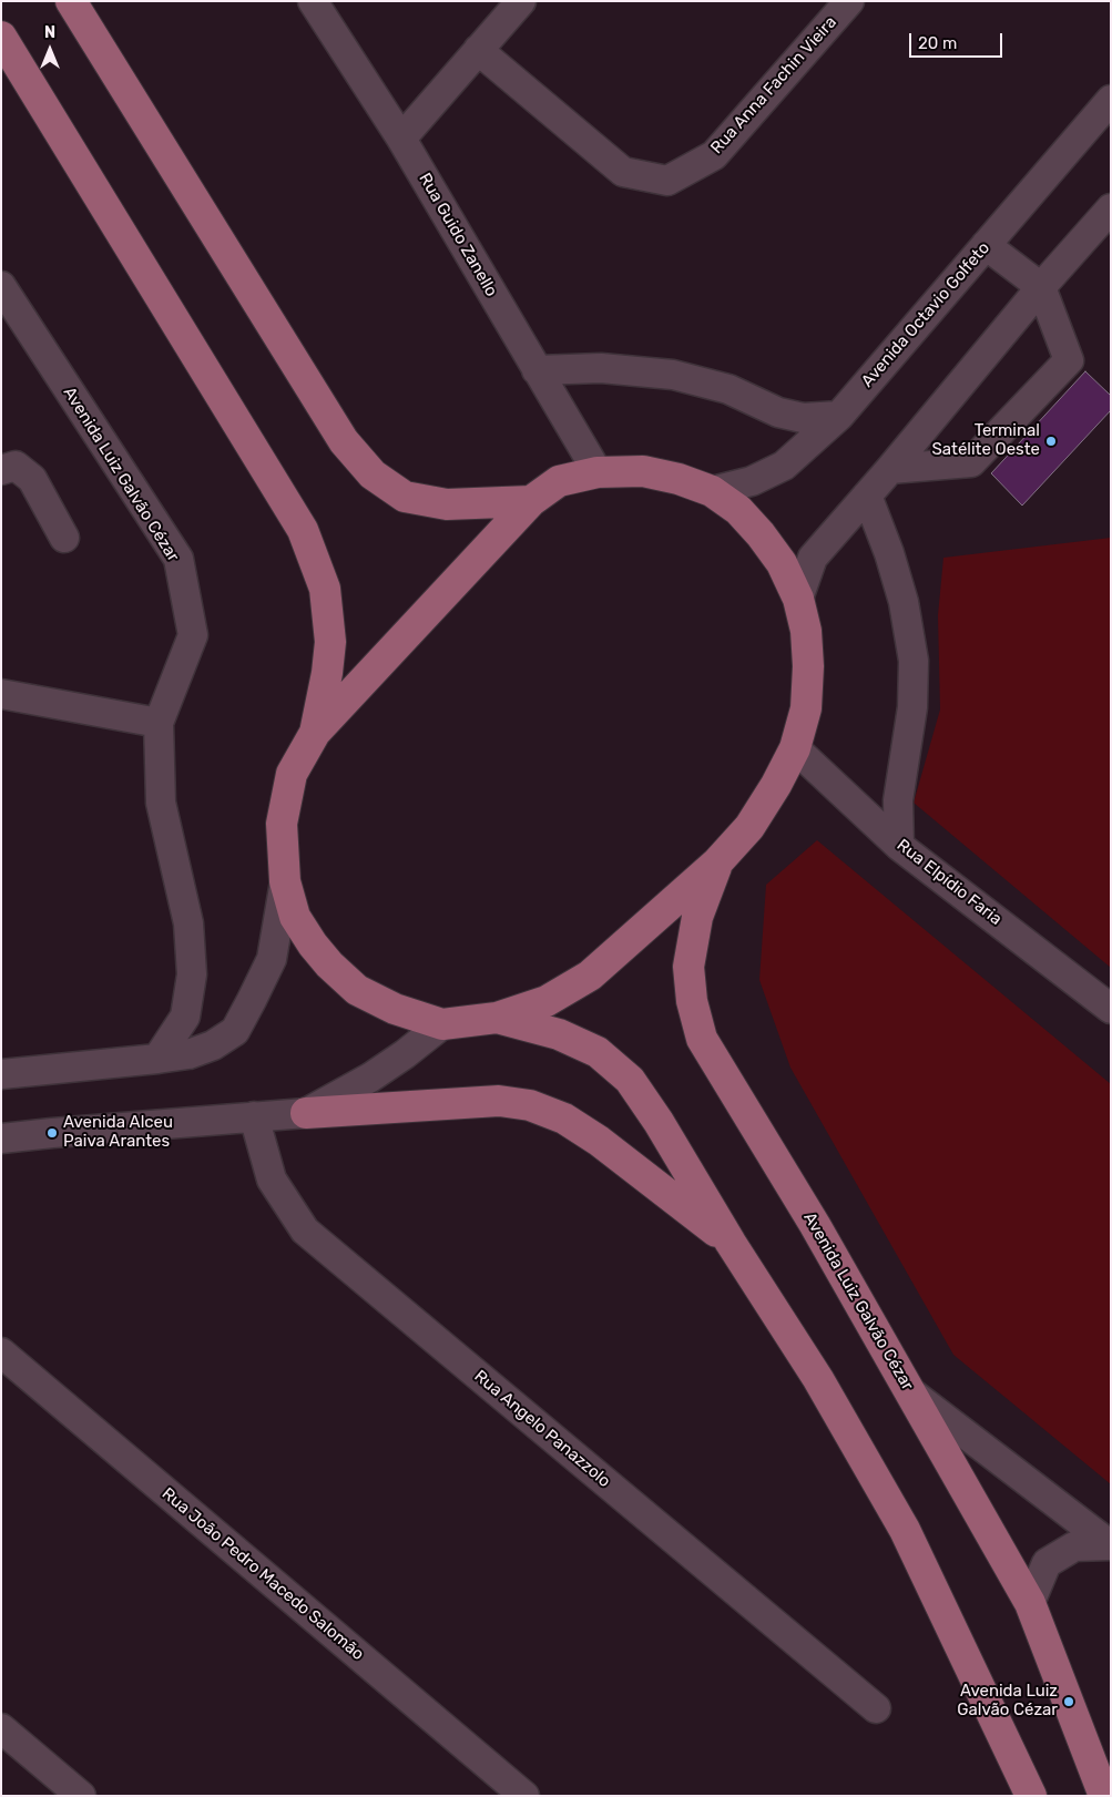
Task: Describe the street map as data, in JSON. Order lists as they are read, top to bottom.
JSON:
{
  "streets": {
    "main road": ["Avenida Luiz Galvão Cézar"],
    "street": [
      "Rua Anna Fachin Vieira",
      "Rua Guido Zanello",
      "Avenida Octavio Golfeto",
      "Rua Elpídio Faria",
      "Rua Angelo Panazzolo",
      "Rua João Pedro Macedo Salomão"
    ]
  },
  "crossings": [
    ["Rua Guido Zanello", "Avenida Luiz Galvão Cézar"],
    ["Avenida Octavio Golfeto", "Avenida Luiz Galvão Cézar"],
    ["Avenida Luiz Galvão Cézar", "Rua Elpídio Faria"]
  ],
  "places": ["Terminal Satélite Oeste", "Avenida Alceu Paiva Arantes", "Avenida Luiz Galvão Cézar"],
  "scale_bar": "20 m",
  "north": "top"
}
